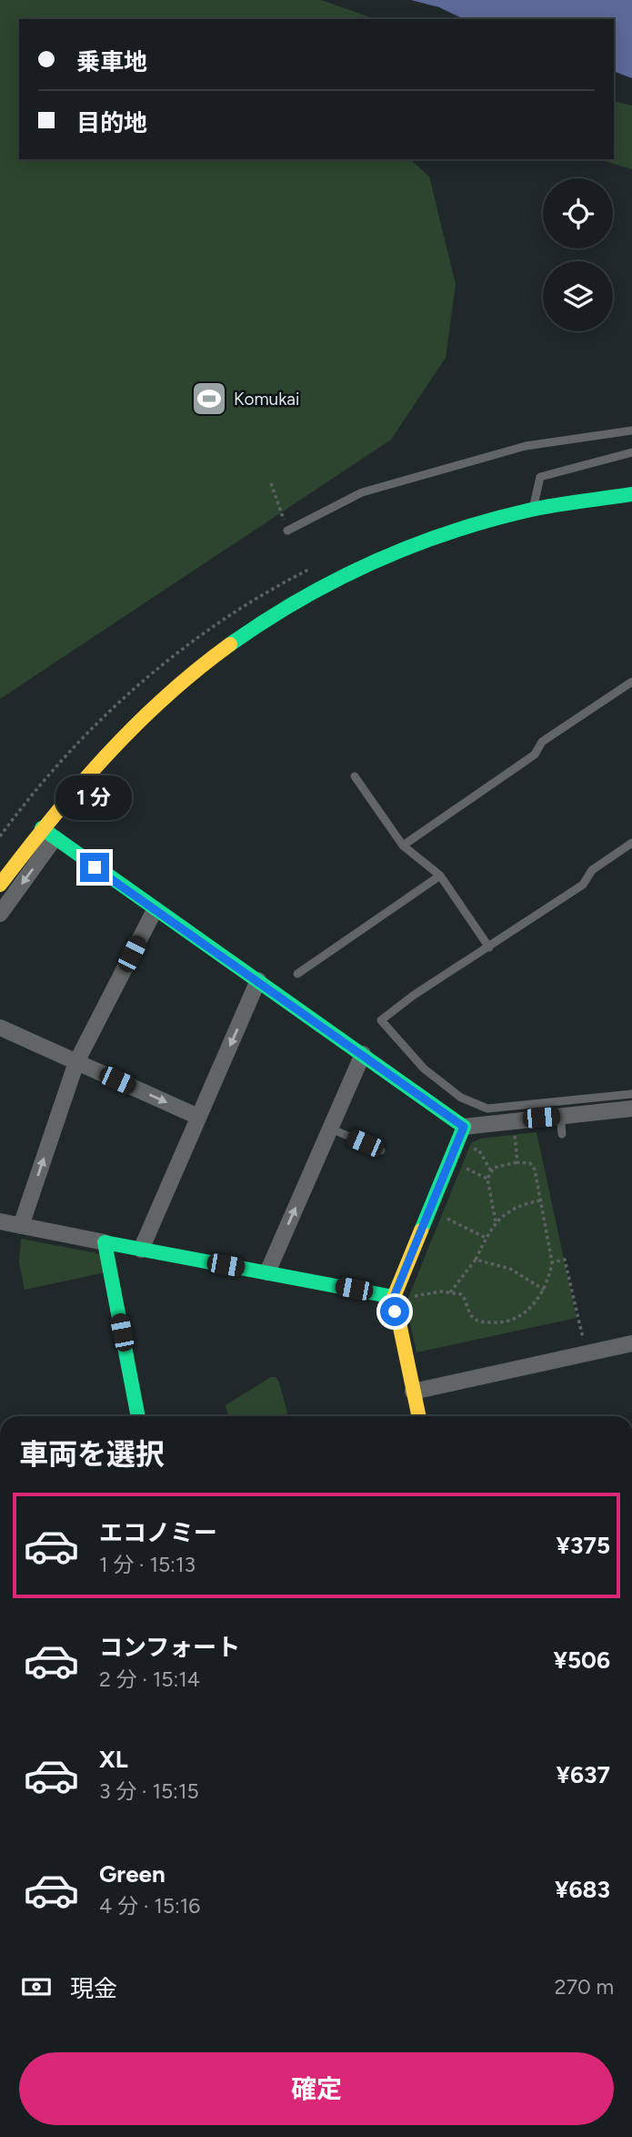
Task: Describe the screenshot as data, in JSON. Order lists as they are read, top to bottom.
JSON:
{
  "places": {
    "sports": ["Komukai"]
  },
  "page": {
    "banner": ["乗車地", "目的地"],
    "bubble": "1 分",
    "heading": "車両を選択",
    "list": [
      {
        "name": "エコノミー",
        "note": "1 分 · 15:13",
        "value": "¥375"
      },
      {
        "name": "コンフォート",
        "note": "2 分 · 15:14",
        "value": "¥506"
      },
      {
        "name": "XL",
        "note": "3 分 · 15:15",
        "value": "¥637"
      },
      {
        "name": "Green",
        "note": "4 分 · 15:16",
        "value": "¥683"
      }
    ],
    "pay": ["現金", "270 m"],
    "buttons": "確定"
  }
}
